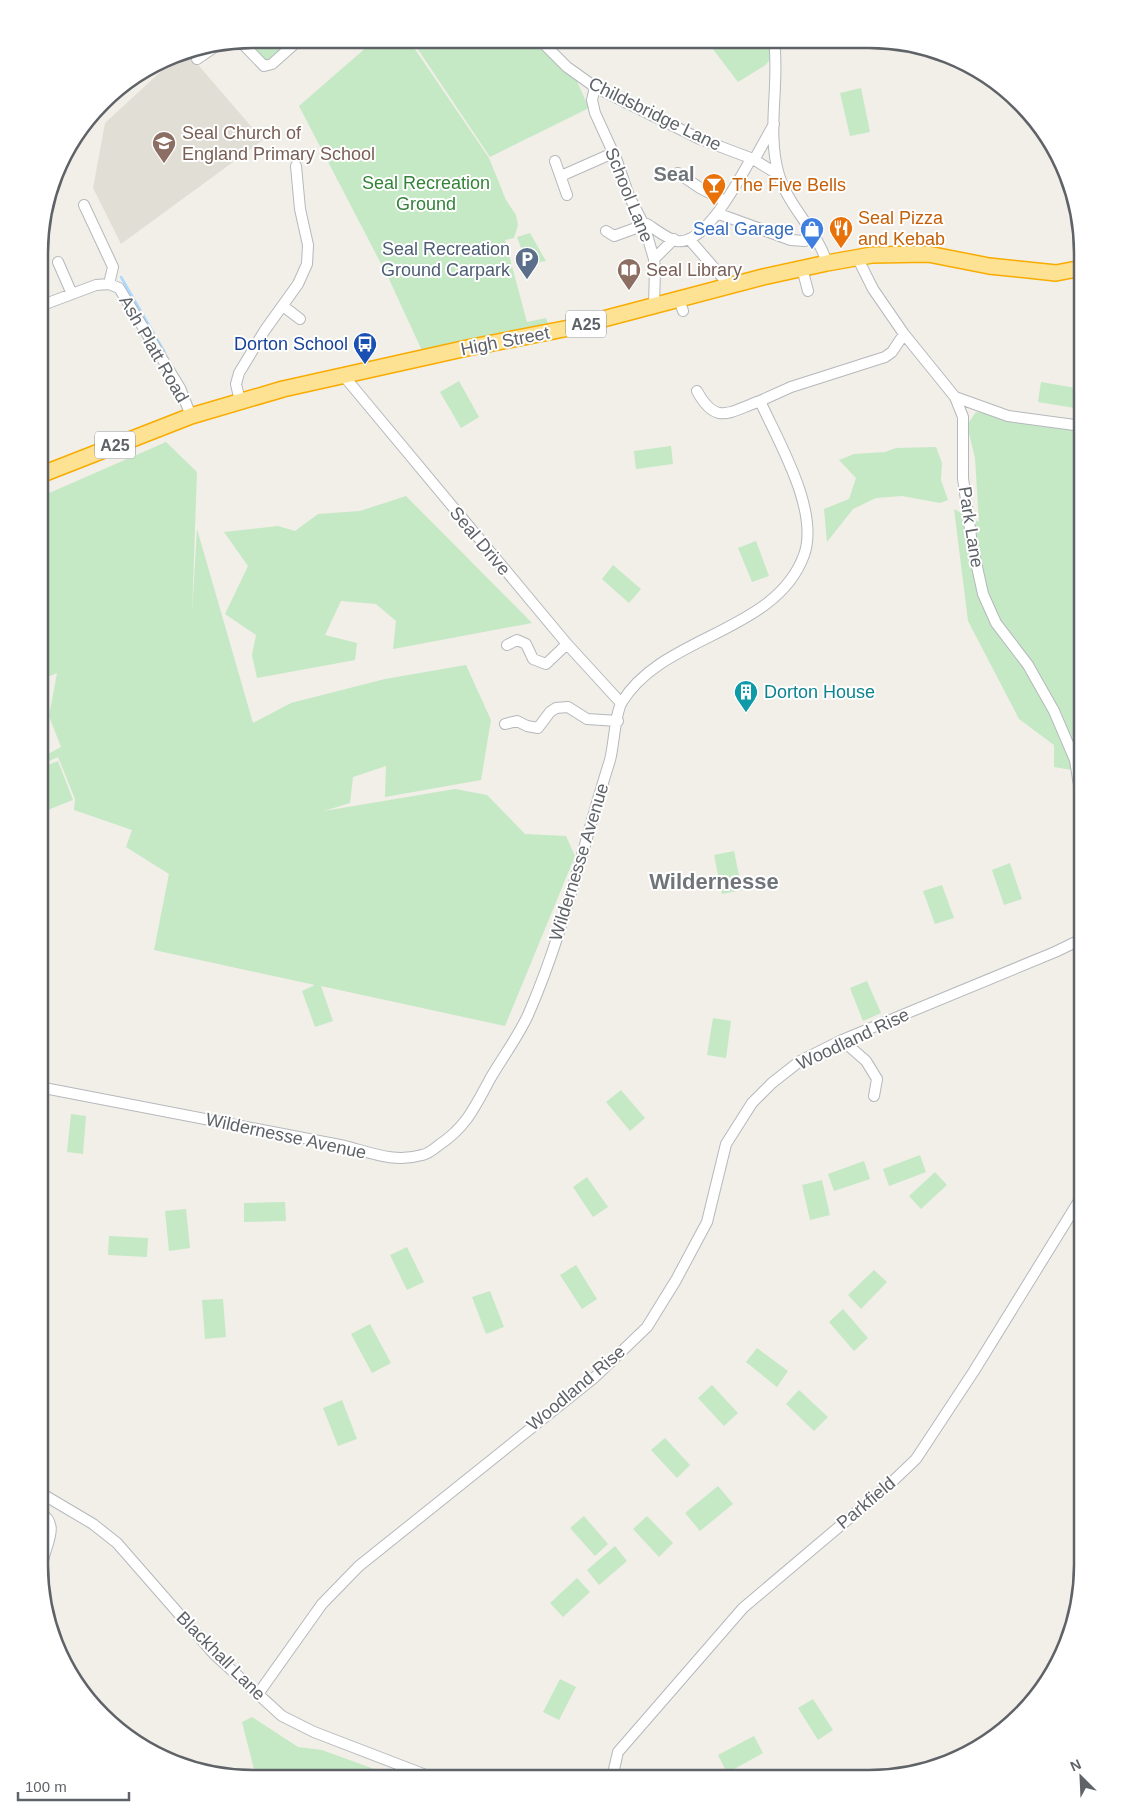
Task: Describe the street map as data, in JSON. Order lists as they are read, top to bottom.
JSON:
{
  "streets": {
    "highway": ["A25", "High Street"],
    "street": [
      "Childsbridge Lane",
      "School Lane",
      "Ash Platt Road",
      "Park Lane",
      "Seal Drive",
      "Wildernesse Avenue",
      "Woodland Rise",
      "Parkfield",
      "Blackhall Lane"
    ]
  },
  "crossings": [
    ["Childsbridge Lane", "School Lane"],
    ["School Lane", "High Street"],
    ["A25", "High Street"],
    ["A25", "Ash Platt Road"],
    ["A25", "Park Lane"],
    ["High Street", "Ash Platt Road"],
    ["High Street", "Park Lane"],
    ["High Street", "Seal Drive"],
    ["Seal Drive", "Wildernesse Avenue"],
    ["Woodland Rise", "Blackhall Lane"]
  ],
  "districts": ["Seal", "Wildernesse"],
  "parks": ["Seal Recreation Ground"],
  "places": {
    "school or university": ["Seal Church of England Primary School"],
    "bar": ["The Five Bells"],
    "restaurant": ["Seal Pizza and Kebab"],
    "shop": ["Seal Garage"],
    "parking": ["Seal Recreation Ground Carpark"],
    "library": ["Seal Library"],
    "bus stop": ["Dorton School"],
    "building": ["Dorton House"]
  },
  "scale_bar": "100 m",
  "north": "top left"
}
